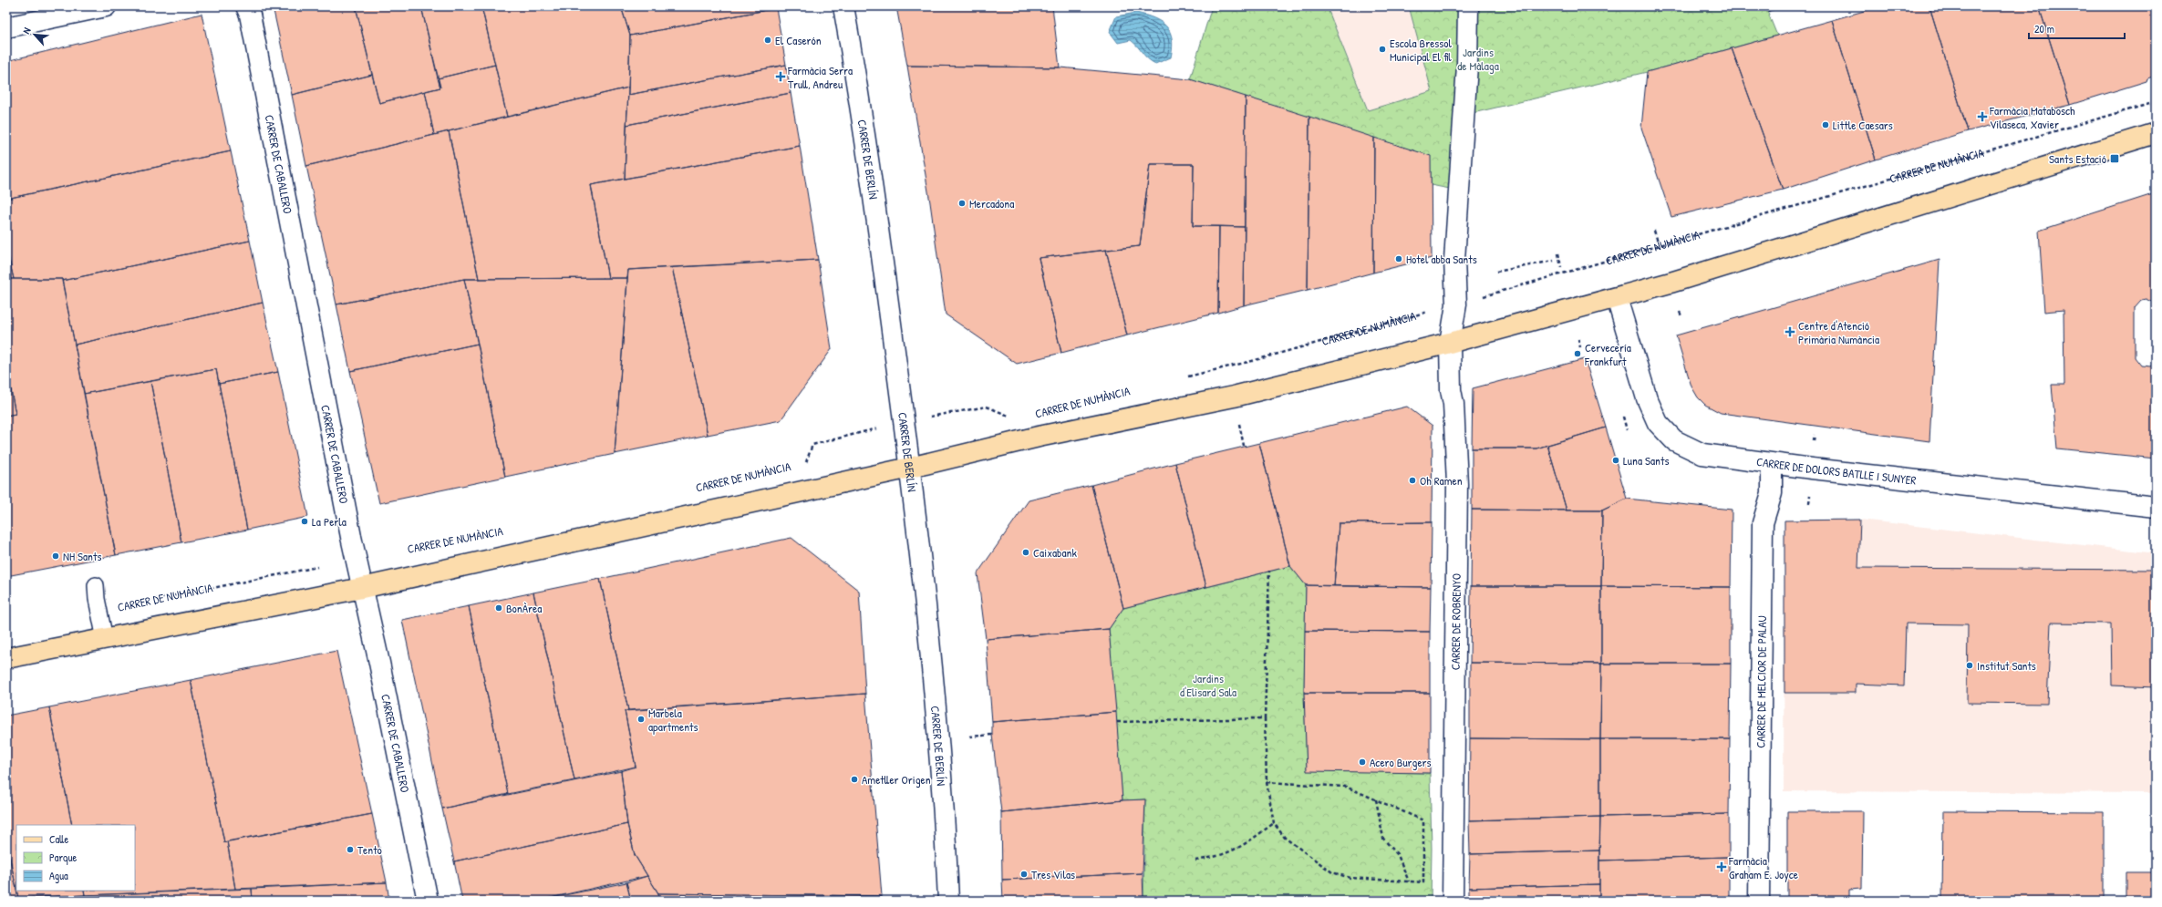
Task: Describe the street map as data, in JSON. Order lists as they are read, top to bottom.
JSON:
{
  "streets": {
    "main road": ["CARRER DE NUMÀNCIA"],
    "street": [
      "CARRER DE BERLÍN",
      "CARRER DE CABALLERO",
      "CARRER DE DOLORS BATLLE I SUNYER",
      "CARRER DE ROBRENYO",
      "CARRER DE MELCIOR DE PALAU"
    ]
  },
  "crossings": [
    ["CARRER DE BERLÍN", "CARRER DE NUMÀNCIA"],
    ["CARRER DE CABALLERO", "CARRER DE NUMÀNCIA"],
    ["CARRER DE NUMÀNCIA", "CARRER DE DOLORS BATLLE I SUNYER"],
    ["CARRER DE NUMÀNCIA", "CARRER DE ROBRENYO"],
    ["CARRER DE DOLORS BATLLE I SUNYER", "CARRER DE MELCIOR DE PALAU"]
  ],
  "parks": ["Jardins de Màlaga", "Jardins d'Elisard Sala"],
  "places": {
    "other": [
      "El Caserón",
      "Escola Bressol Municipal El fil",
      "Little Caesars",
      "Mercadona",
      "Hotel abba Sants",
      "Cervecería Frankfurt",
      "Luna Sants",
      "Oh Ramen",
      "La Perla",
      "Caixabank",
      "NH Sants",
      "BonÀrea",
      "Institut Sants",
      "Marbela apartments",
      "Acero Burgers",
      "Ametller Origen",
      "Tento",
      "Tres Vilas"
    ],
    "health": [
      "Farmàcia Serra Trull, Andreu",
      "Farmàcia Matabosch Vilaseca, Xavier",
      "Centre d'Atenció Primària Numància",
      "Farmàcia Graham E. Joyce"
    ],
    "transit": ["Sants Estació"]
  },
  "legend": ["Calle", "Parque", "Agua"],
  "scale_bar": "20 m",
  "north": "top left"
}
